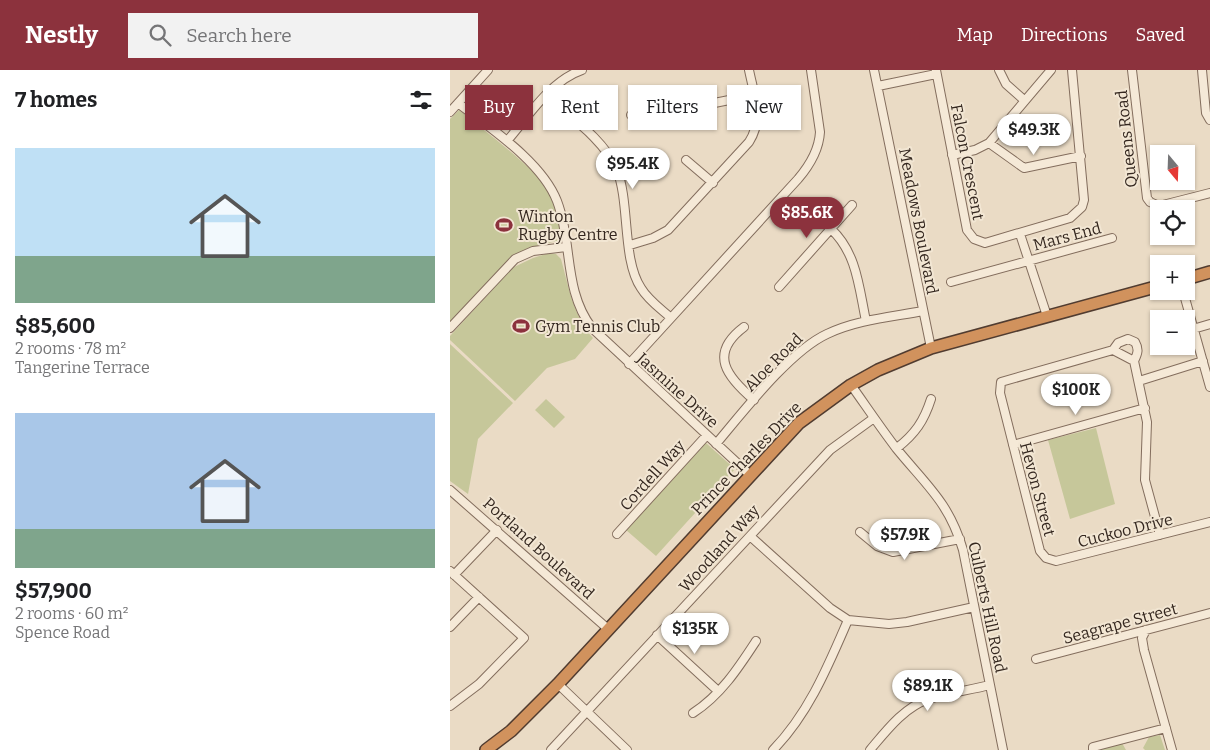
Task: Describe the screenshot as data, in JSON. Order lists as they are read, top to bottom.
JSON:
{
  "streets": {
    "highway": ["Prince Charles Drive"],
    "street": [
      "Queens Road",
      "Falcon Crescent",
      "Meadows Boulevard",
      "Mars End",
      "Aloe Road",
      "Jasmine Drive",
      "Cordell Way",
      "Hevon Street",
      "Cuckoo Drive",
      "Portland Boulevard",
      "Woodland Way",
      "Culberts Hill Road",
      "Seagrape Street"
    ]
  },
  "crossings": [
    ["Meadows Boulevard", "Aloe Road"],
    ["Meadows Boulevard", "Prince Charles Drive"],
    ["Aloe Road", "Jasmine Drive"],
    ["Jasmine Drive", "Prince Charles Drive"],
    ["Jasmine Drive", "Cordell Way"],
    ["Prince Charles Drive", "Portland Boulevard"],
    ["Prince Charles Drive", "Culberts Hill Road"],
    ["Hevon Street", "Cuckoo Drive"],
    ["Woodland Way", "Culberts Hill Road"]
  ],
  "places": {
    "sports": ["Winton Rugby Centre", "Gym Tennis Club"]
  },
  "north": "bottom",
  "page": {
    "header": "Nestly",
    "search": "Search here",
    "nav": ["Map", "Directions", "Saved"],
    "heading": "7 homes",
    "chip": [
      "Buy",
      "Rent",
      "Filters",
      "New"
    ],
    "price": [
      "$49.3K",
      "$95.4K",
      "$85.6K",
      "$100K",
      "$57.9K",
      "$135K",
      "$89.1K"
    ],
    "list": [
      {
        "name": "$85,600",
        "note": "2 rooms · 78 m² · Tangerine Terrace"
      },
      {
        "name": "$57,900",
        "note": "2 rooms · 60 m² · Spence Road"
      }
    ],
    "map_buttons": ["+", "−"]
  }
}
